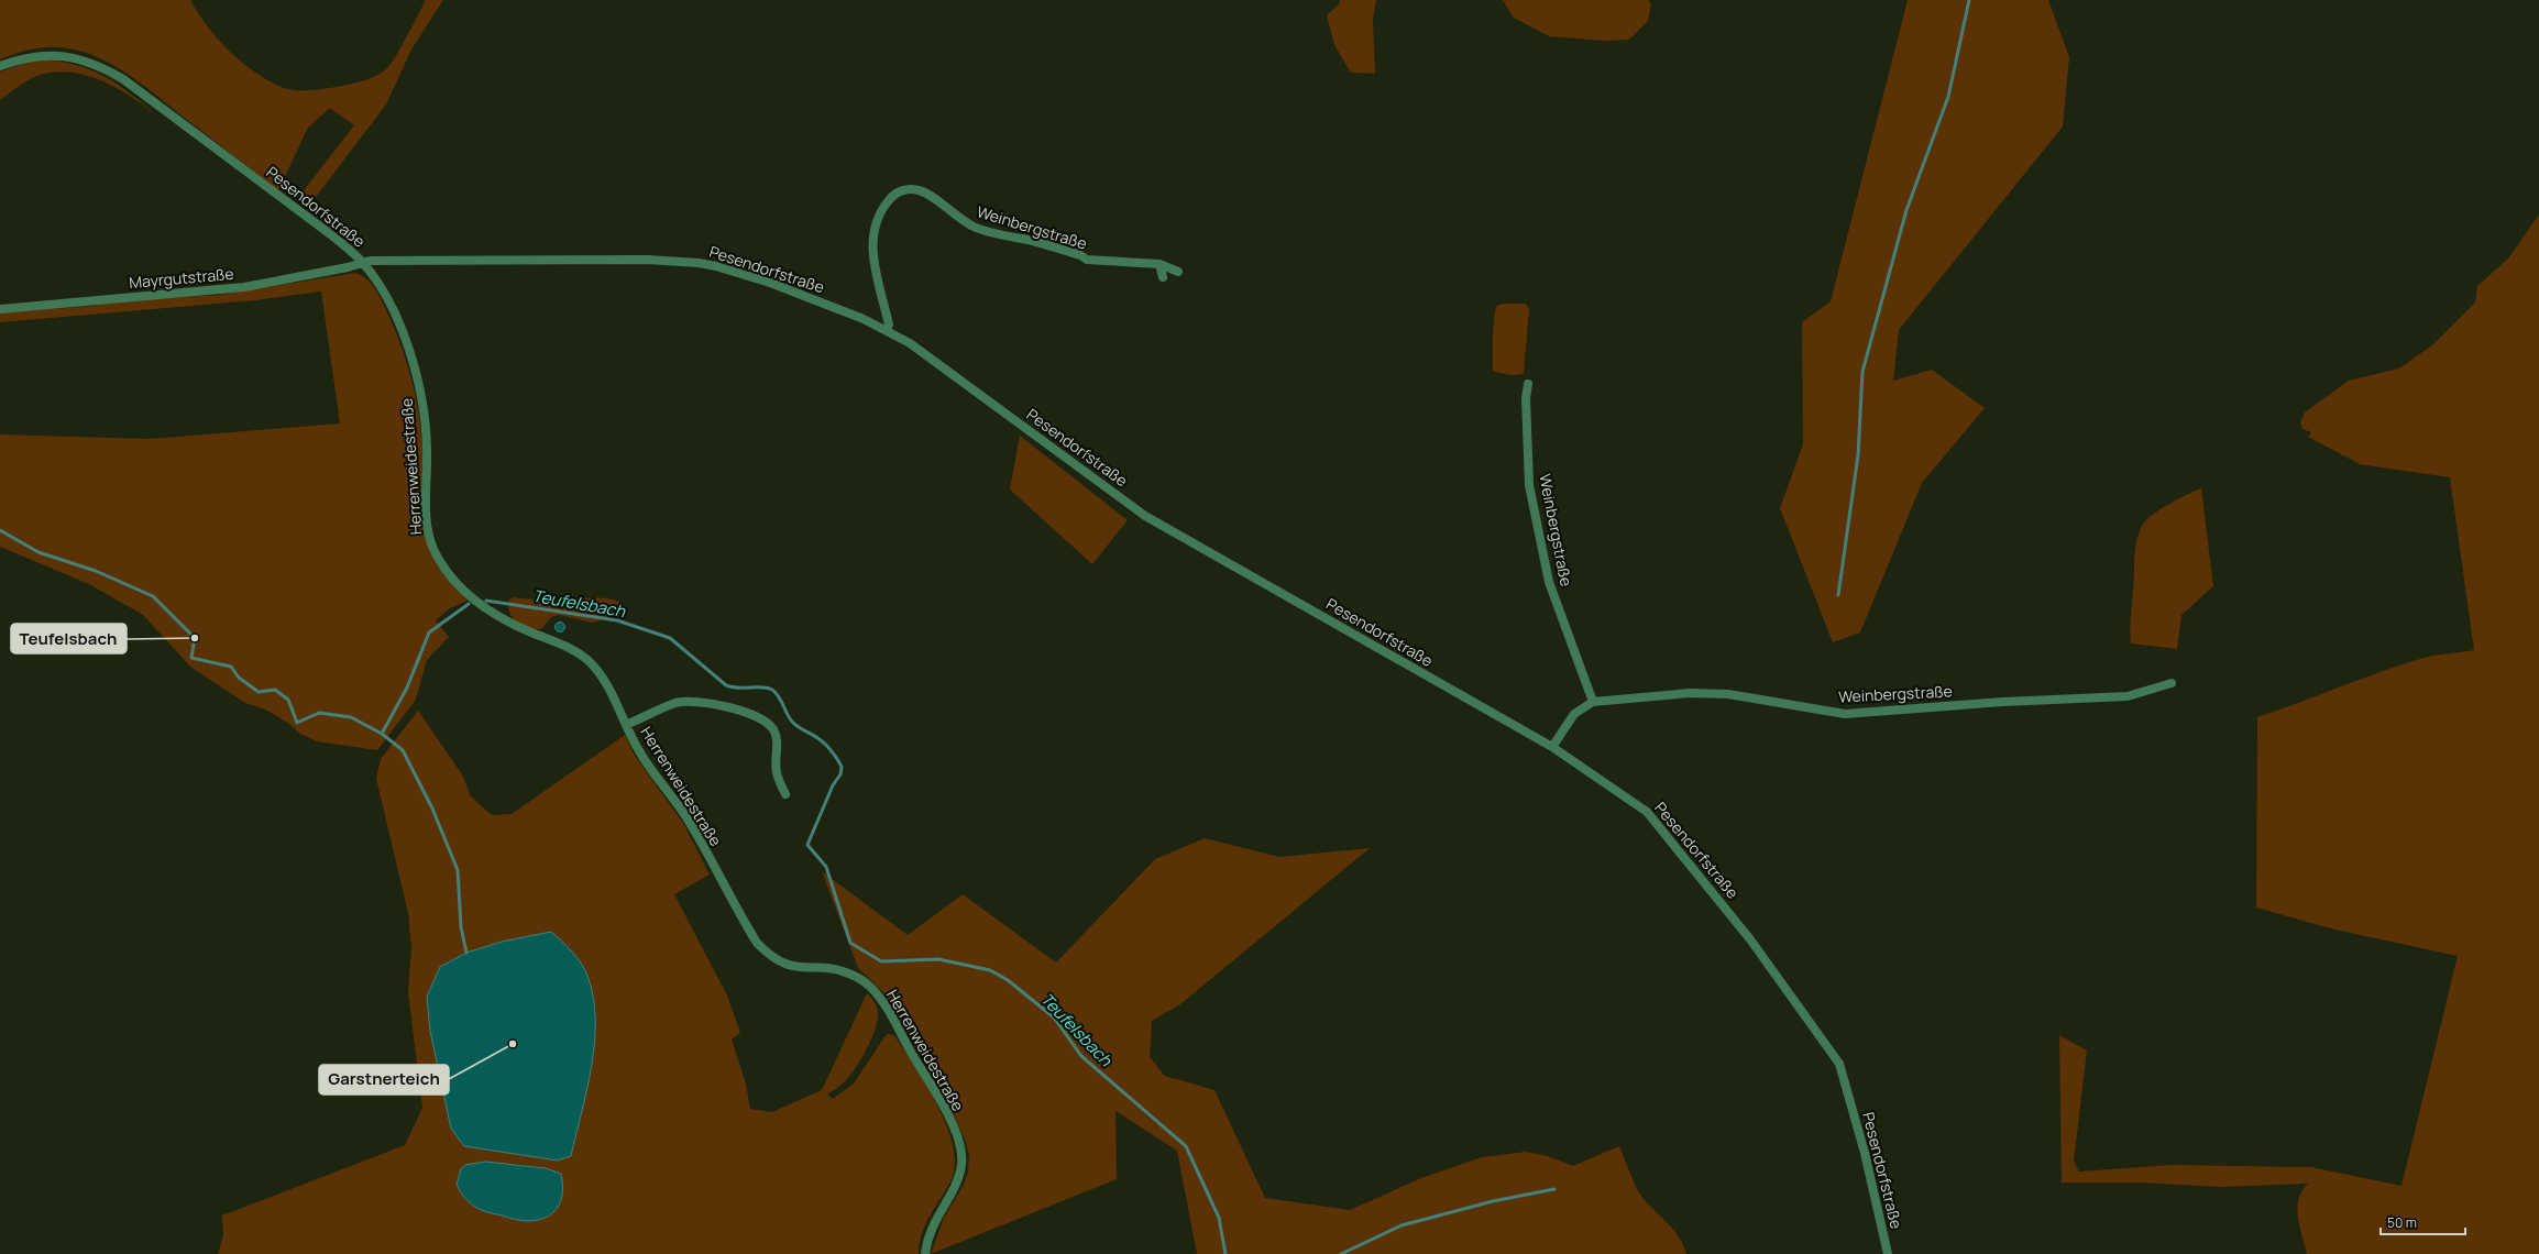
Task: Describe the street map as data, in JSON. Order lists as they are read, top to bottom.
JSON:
{
  "streets": {
    "street": [
      "Pesendorfstraße",
      "Weinbergstraße",
      "Mayrgutstraße",
      "Herrenweidestraße"
    ]
  },
  "crossings": [
    ["Pesendorfstraße", "Weinbergstraße"],
    ["Pesendorfstraße", "Mayrgutstraße"],
    ["Pesendorfstraße", "Herrenweidestraße"],
    ["Mayrgutstraße", "Herrenweidestraße"]
  ],
  "water": ["Teufelsbach"],
  "places": ["Teufelsbach", "Garstnerteich"],
  "scale_bar": "50 m"
}
